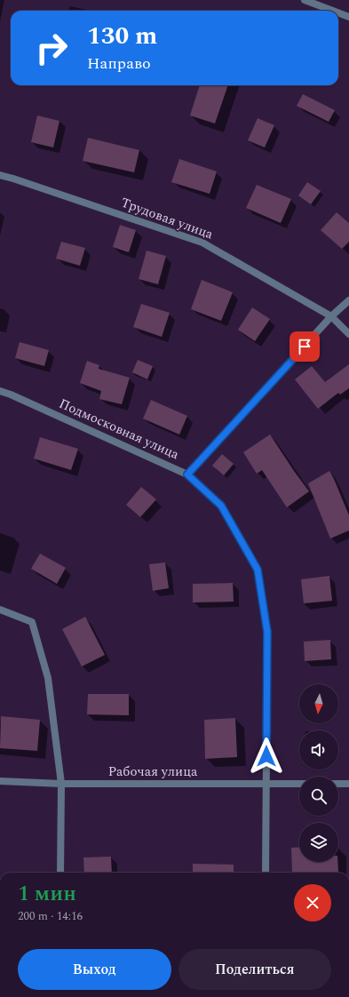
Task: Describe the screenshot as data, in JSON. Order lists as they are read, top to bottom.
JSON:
{
  "streets": {
    "street": ["Трудовая улица", "Подмосковная улица", "Рабочая улица"]
  },
  "crossings": [
    ["Подмосковная улица", "Рабочая улица"]
  ],
  "north": "bottom",
  "page": {
    "turn": ["130 m", "Направо"],
    "heading": ["1 мин", "200 m · 14:16"],
    "buttons": ["Выход", "Поделиться"]
  }
}
